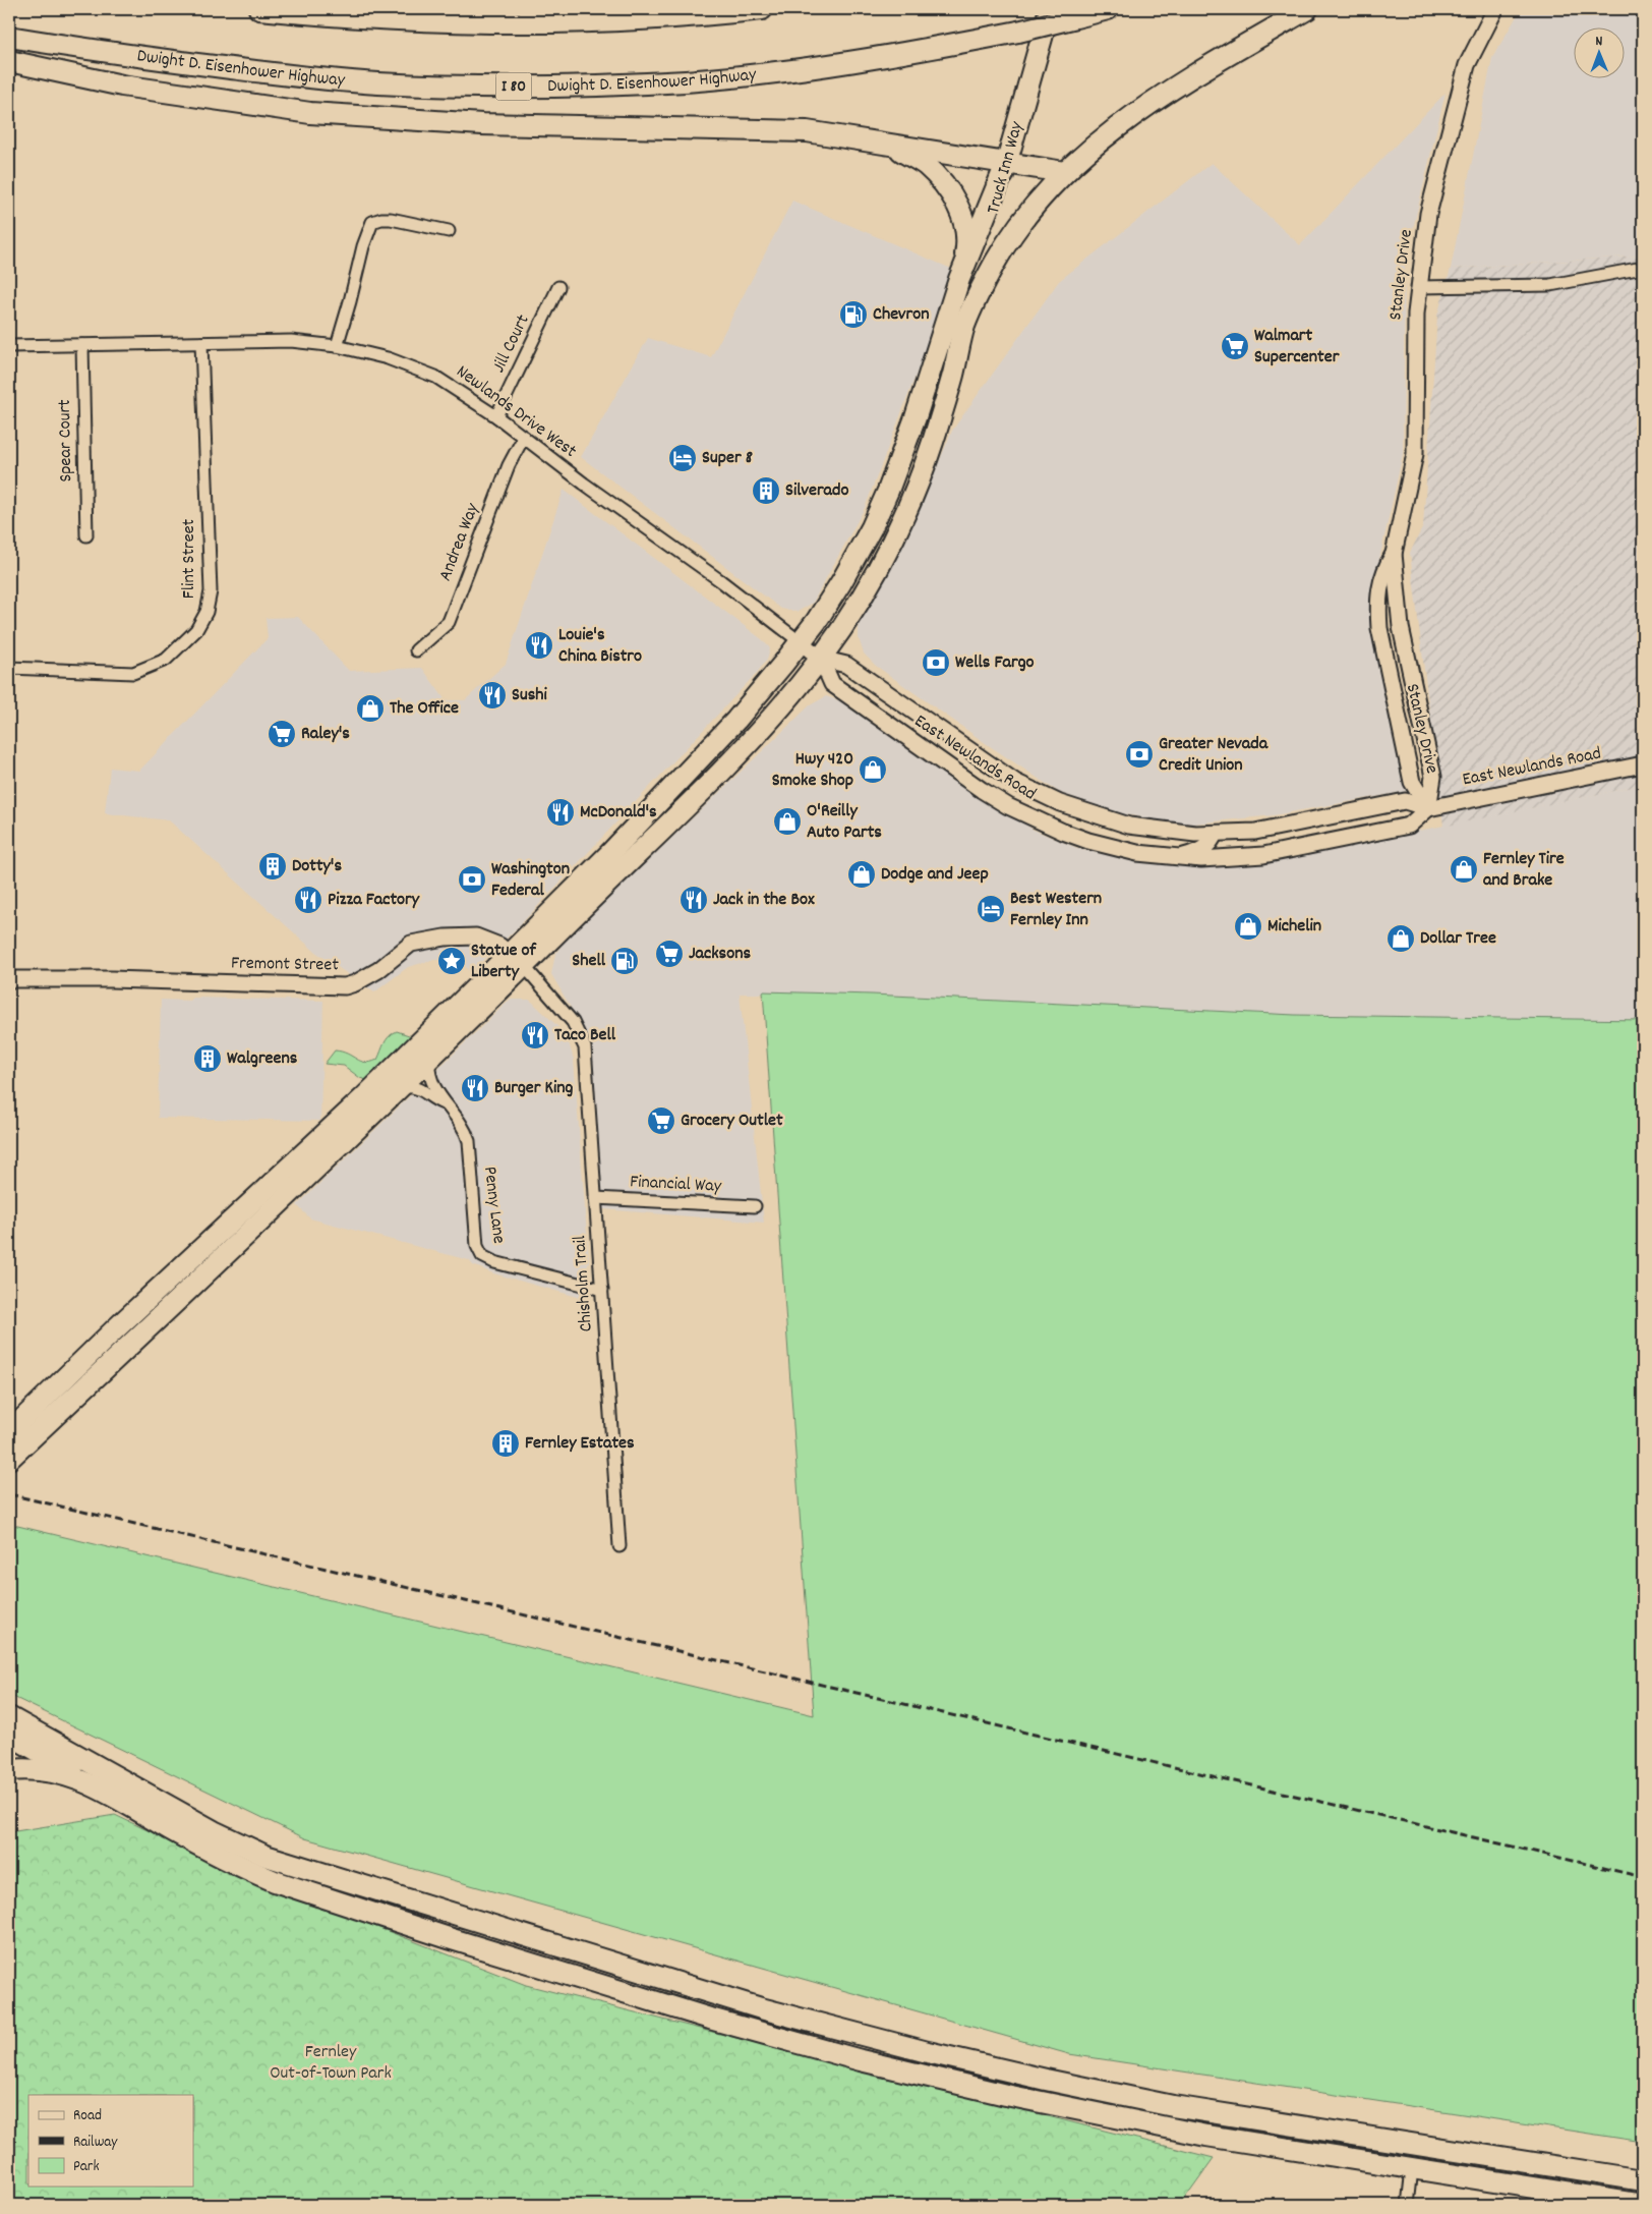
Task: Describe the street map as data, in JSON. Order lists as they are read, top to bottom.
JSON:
{
  "streets": {
    "highway": ["Dwight D. Eisenhower Highway", "I 80", "Truck Inn Way"],
    "street": [
      "Stanley Drive",
      "Jill Court",
      "Newlands Drive West",
      "Spear Court",
      "Andrea Way",
      "Flint Street",
      "East Newlands Road",
      "Fremont Street",
      "Financial Way",
      "Penny Lane",
      "Chisholm Trail"
    ]
  },
  "crossings": [
    ["Stanley Drive", "East Newlands Road"],
    ["Jill Court", "Newlands Drive West"],
    ["Newlands Drive West", "Spear Court"],
    ["Newlands Drive West", "Andrea Way"],
    ["Newlands Drive West", "Flint Street"],
    ["Newlands Drive West", "East Newlands Road"],
    ["Fremont Street", "Chisholm Trail"],
    ["Financial Way", "Chisholm Trail"],
    ["Penny Lane", "Chisholm Trail"]
  ],
  "parks": ["Fernley Out-of-Town Park"],
  "places": {
    "fuel station": ["Chevron", "Shell"],
    "supermarket": [
      "Walmart Supercenter",
      "Raley's",
      "Jacksons",
      "Grocery Outlet"
    ],
    "hotel": ["Super 8", "Best Western Fernley Inn"],
    "building": [
      "Silverado",
      "Dotty's",
      "Walgreens",
      "Fernley Estates"
    ],
    "restaurant": [
      "Louie's China Bistro",
      "Sushi",
      "McDonald's",
      "Pizza Factory",
      "Jack in the Box",
      "Taco Bell",
      "Burger King"
    ],
    "bank": ["Wells Fargo", "Greater Nevada Credit Union", "Washington Federal"],
    "shop": [
      "The Office",
      "Hwy 420 Smoke Shop",
      "O'Reilly Auto Parts",
      "Fernley Tire and Brake",
      "Dodge and Jeep",
      "Michelin",
      "Dollar Tree"
    ],
    "place": ["Statue of Liberty"]
  },
  "legend": ["Road", "Railway", "Park"],
  "north": "top"
}
